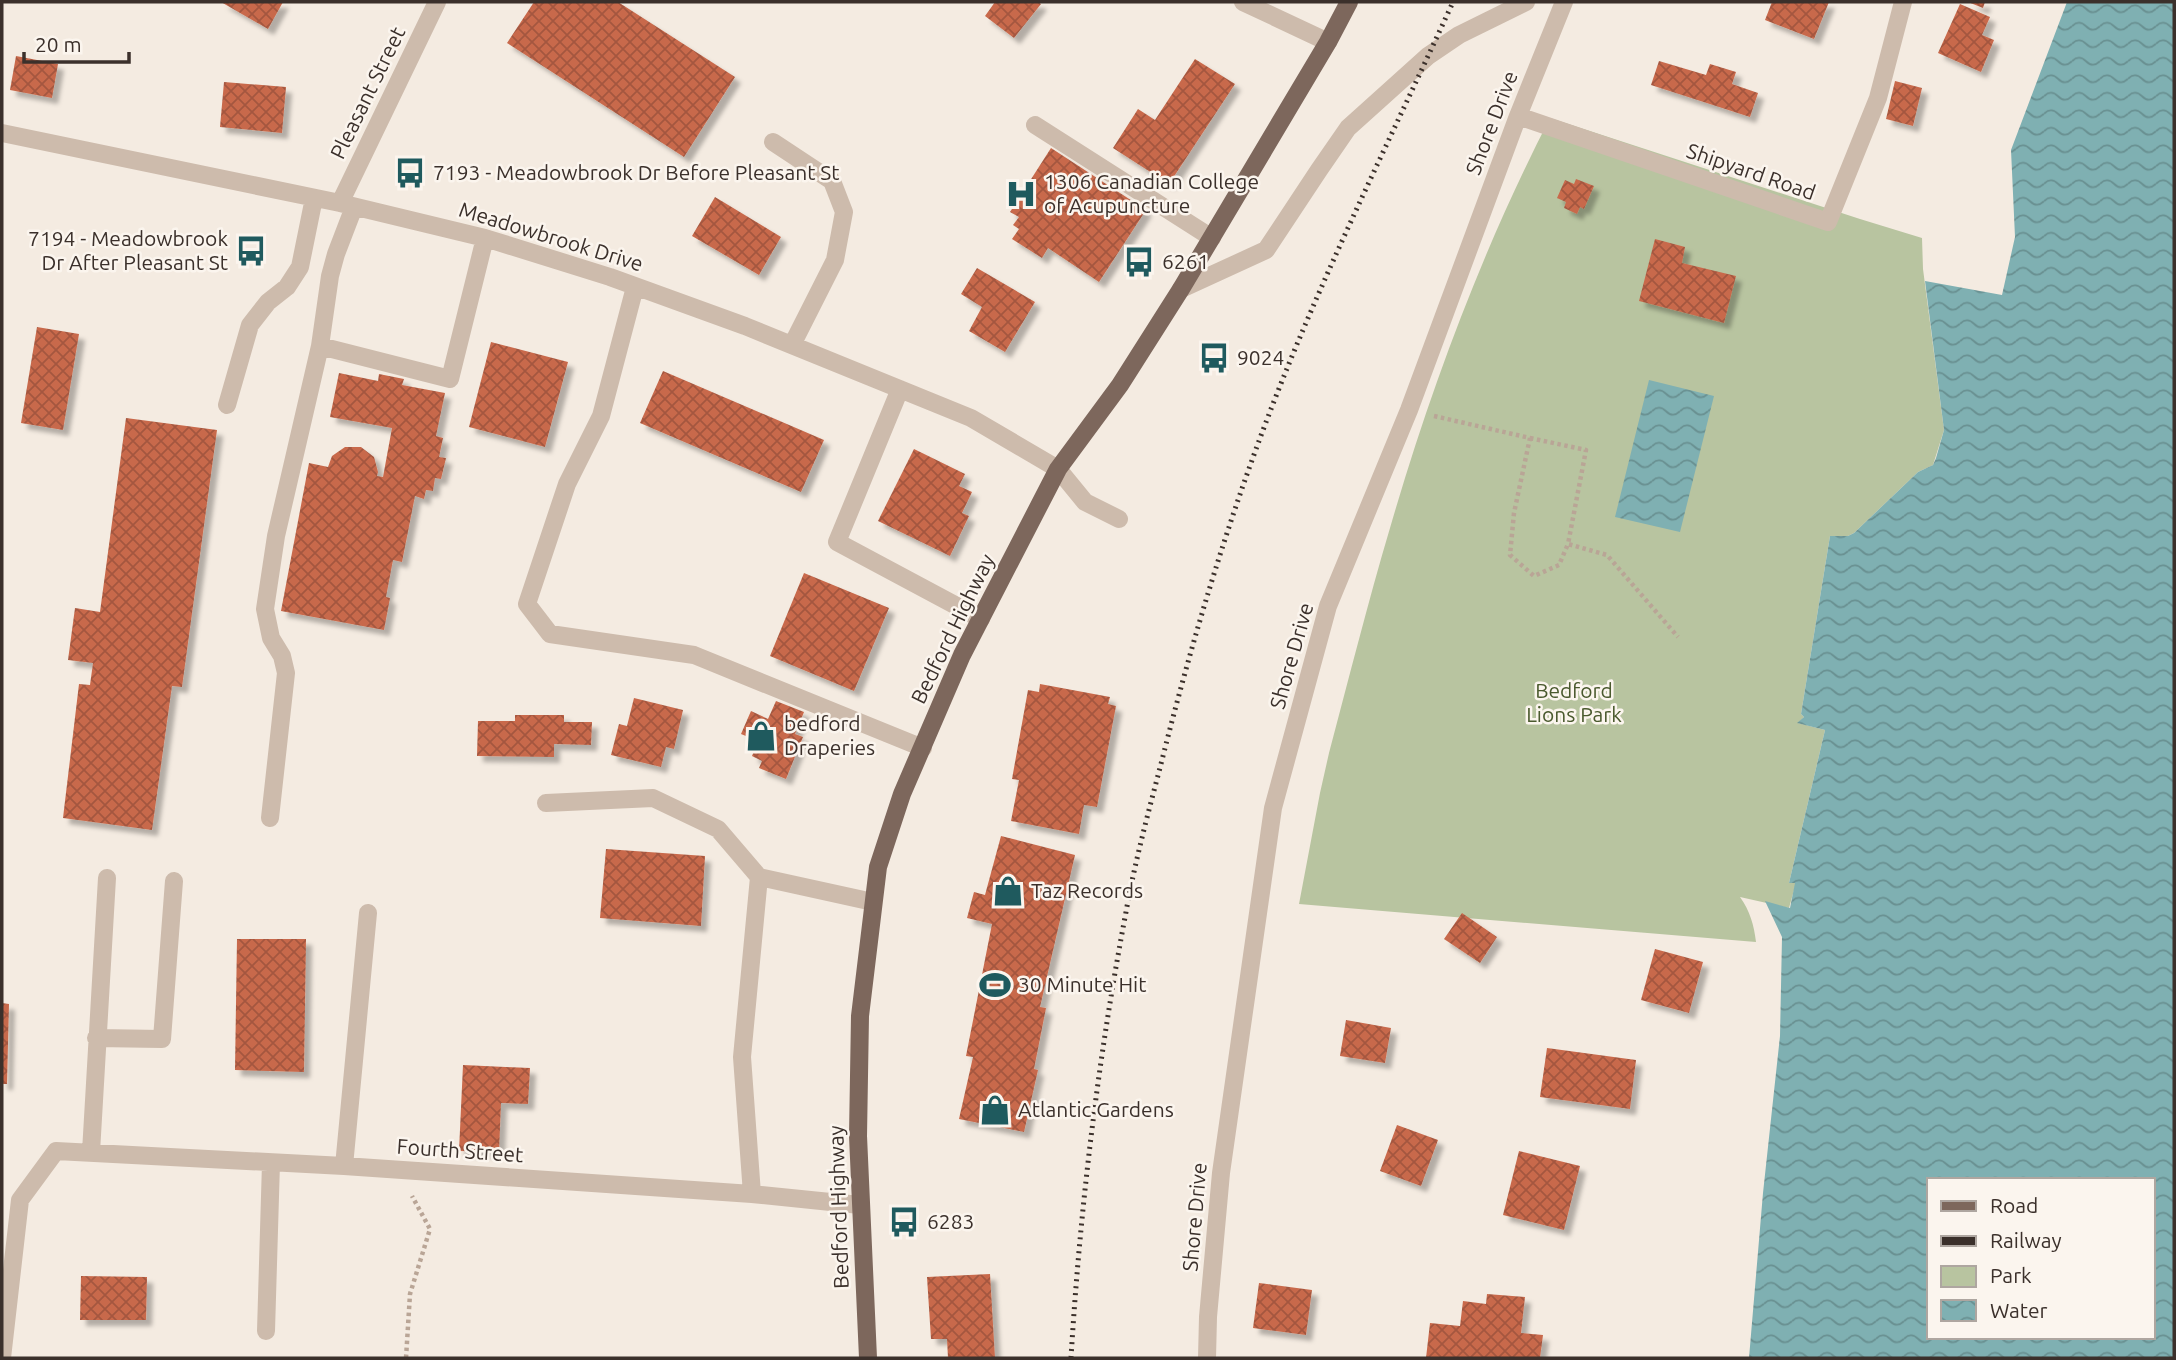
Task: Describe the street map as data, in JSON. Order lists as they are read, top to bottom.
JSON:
{
  "streets": {
    "main road": ["Bedford Highway"],
    "street": [
      "Pleasant Street",
      "Shore Drive",
      "Shipyard Road",
      "Meadowbrook Drive",
      "Fourth Street"
    ]
  },
  "crossings": [
    ["Pleasant Street", "Meadowbrook Drive"],
    ["Shore Drive", "Shipyard Road"],
    ["Meadowbrook Drive", "Bedford Highway"],
    ["Bedford Highway", "Fourth Street"]
  ],
  "parks": ["Bedford Lions Park"],
  "places": {
    "bus stop": [
      "7193 - Meadowbrook Dr Before Pleasant St",
      "7194 - Meadowbrook Dr After Pleasant St",
      "6261",
      "9024",
      "6283"
    ],
    "hospital": ["1306 Canadian College of Acupuncture"],
    "shop": ["bedford Draperies", "Taz Records", "Atlantic Gardens"],
    "sports": ["30 Minute Hit"]
  },
  "legend": [
    "Road",
    "Railway",
    "Park",
    "Water"
  ],
  "scale_bar": "20 m"
}
